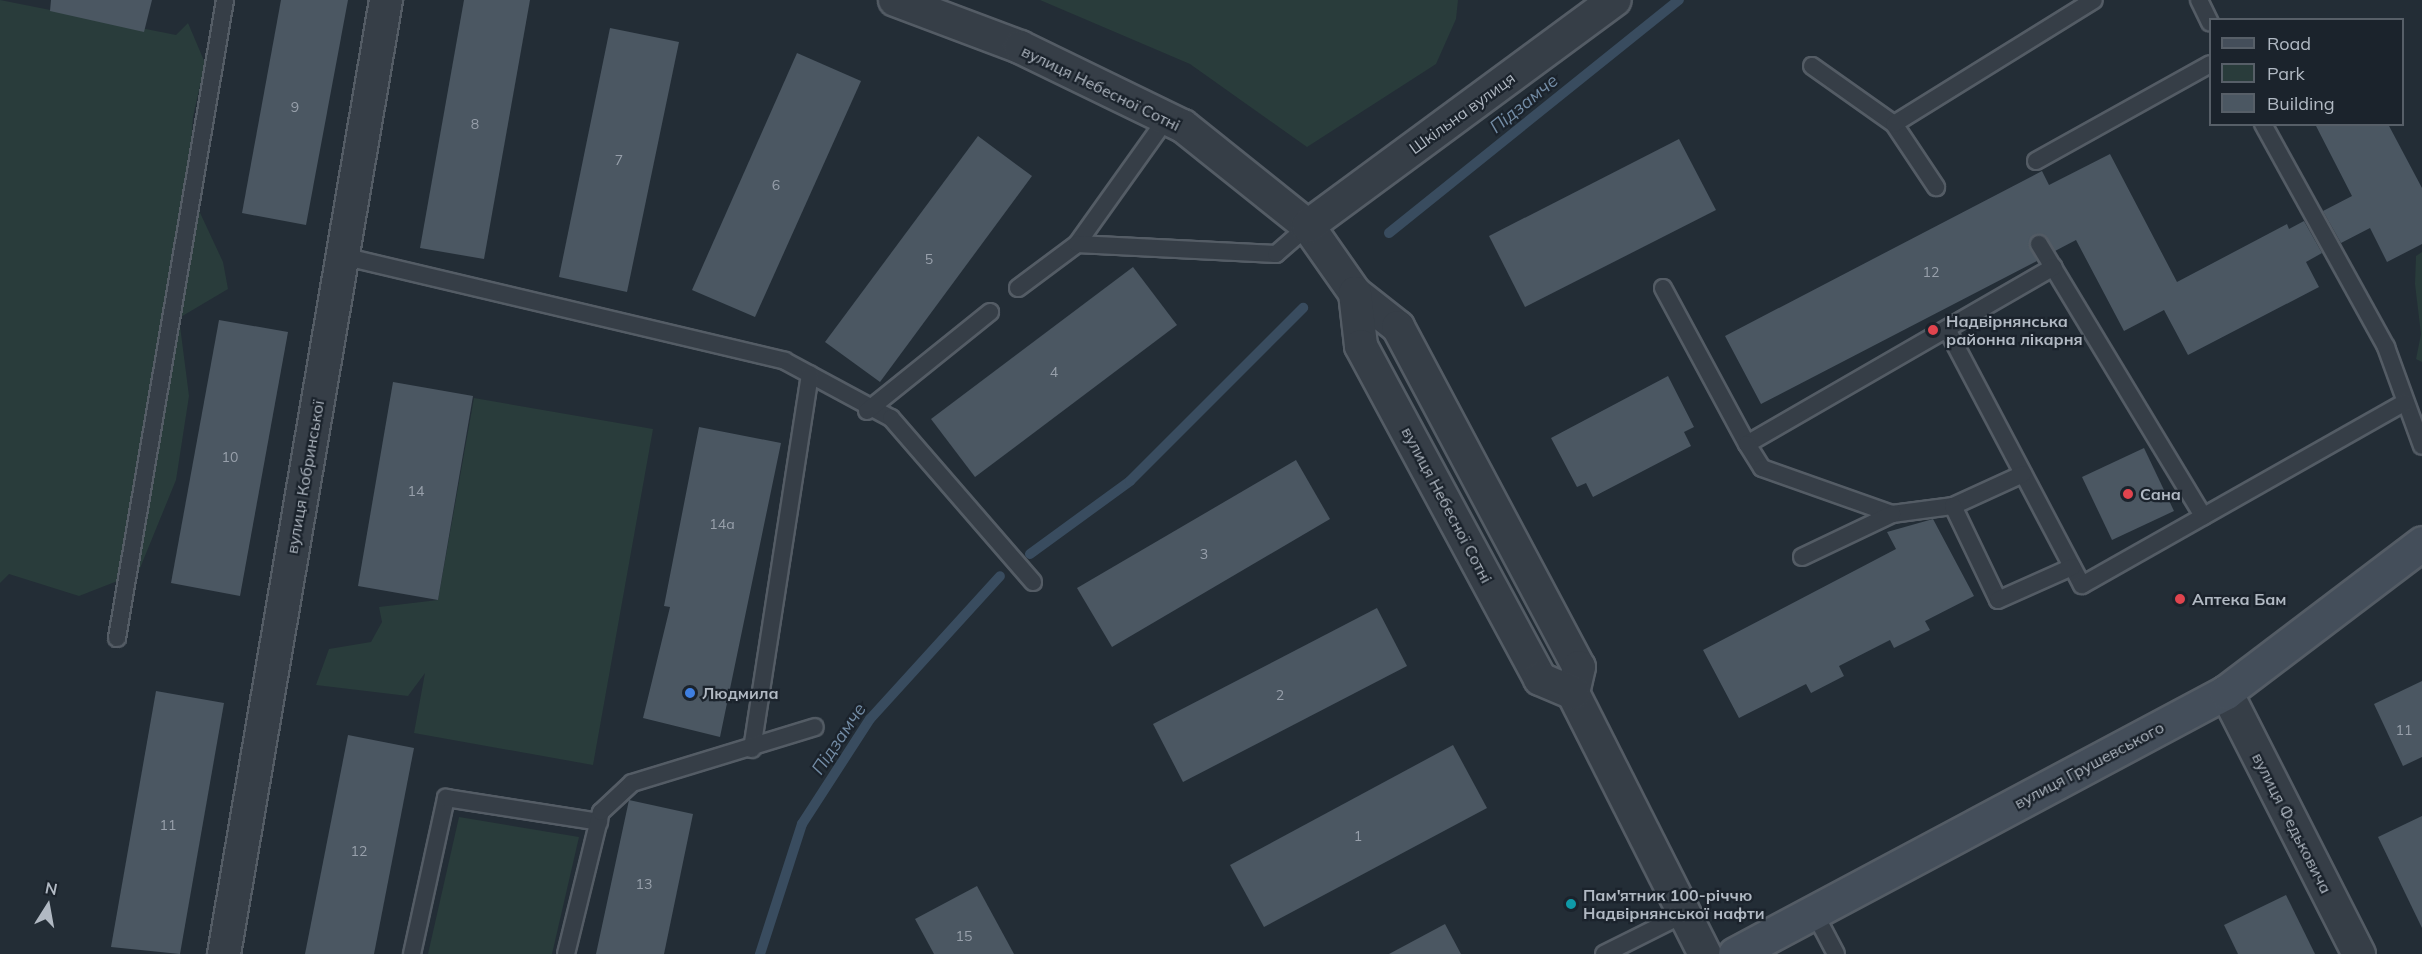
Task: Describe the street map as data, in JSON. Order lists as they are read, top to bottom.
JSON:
{
  "streets": {
    "street": [
      "вулиця Небесної Сотні",
      "Шкільна вулиця",
      "вулиця Кобринської",
      "вулиця Грушевського",
      "вулиця Федьковича"
    ]
  },
  "crossings": [
    ["вулиця Небесної Сотні", "Шкільна вулиця"],
    ["вулиця Грушевського", "вулиця Федьковича"]
  ],
  "water": ["Підзамче"],
  "places": [
    "Надвірнянська районна лікарня",
    "Сана",
    "Аптека Бам",
    "Людмила",
    "Пам'ятник 100-річчю Надвірнянської нафти"
  ],
  "house_numbers": [
    "9",
    "8",
    "7",
    "6",
    "5",
    "12",
    "4",
    "10",
    "14",
    "14а",
    "3",
    "2",
    "11",
    "11",
    "1",
    "12",
    "13",
    "15"
  ],
  "legend": ["Road", "Park", "Building"],
  "north": "top"
}
